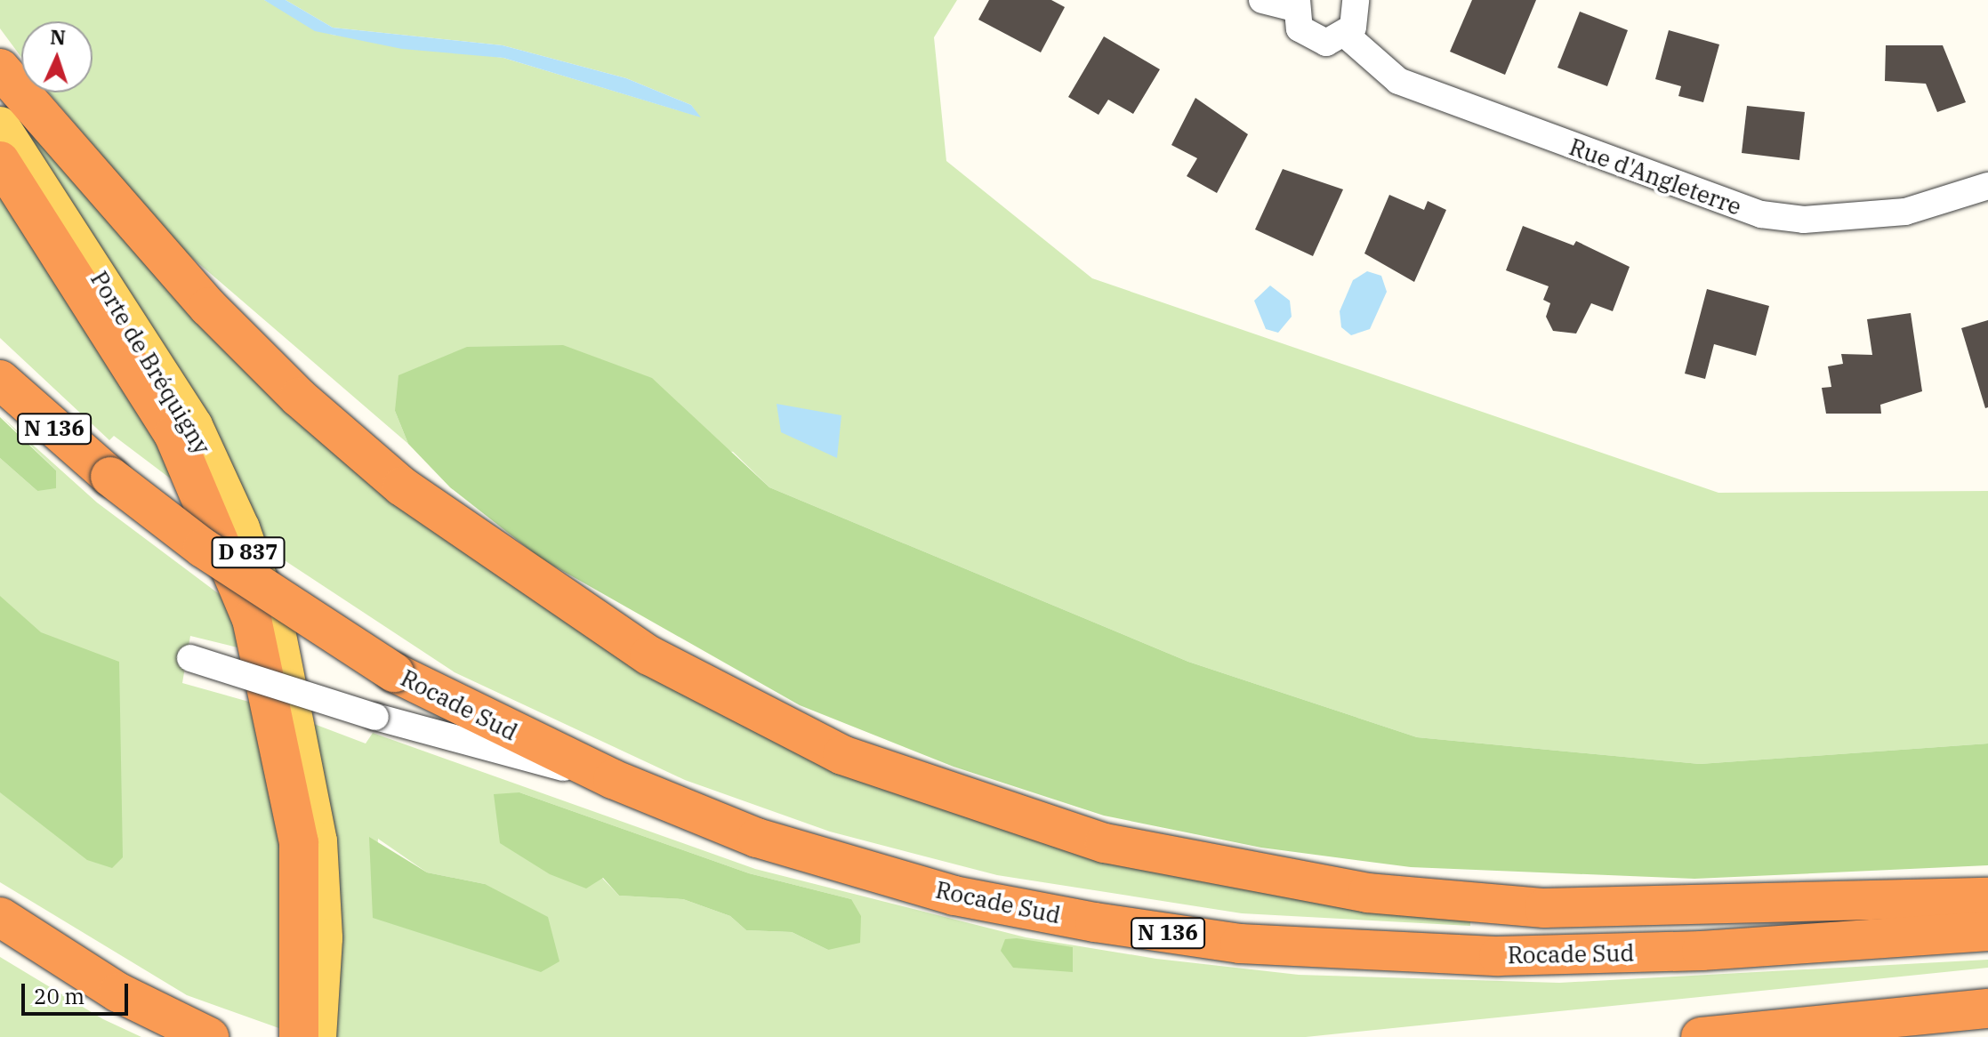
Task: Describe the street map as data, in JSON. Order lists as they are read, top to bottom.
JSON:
{
  "streets": {
    "highway": ["N 136", "Rocade Sud"],
    "main road": ["Porte de Bréquigny", "D 837"],
    "street": ["Rue d'Angleterre"]
  },
  "scale_bar": "20 m",
  "north": "top"
}
